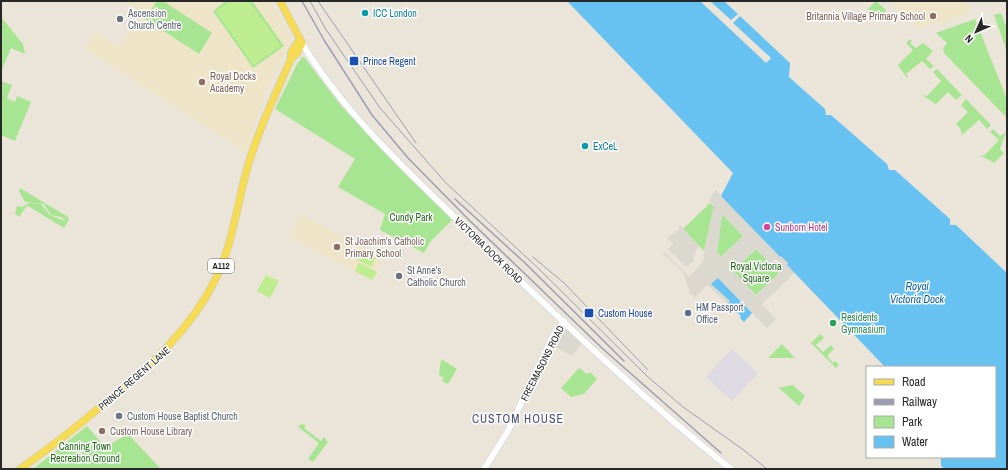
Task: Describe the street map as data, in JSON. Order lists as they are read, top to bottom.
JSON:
{
  "streets": {
    "main road": ["VICTORIA DOCK ROAD", "A112", "PRINCE REGENT LANE"],
    "street": ["FREEMASONS ROAD"]
  },
  "crossings": [
    ["VICTORIA DOCK ROAD", "FREEMASONS ROAD"],
    ["VICTORIA DOCK ROAD", "PRINCE REGENT LANE"]
  ],
  "districts": ["CUSTOM HOUSE"],
  "water": ["Royal Victoria Dock"],
  "parks": ["Cundy Park", "Royal Victoria Square", "Canning Town Recreation Ground"],
  "places": {
    "other": [
      "ICC London",
      "Britannia Village Primary School",
      "Ascension Church Centre",
      "Royal Docks Academy",
      "ExCeL",
      "Sunborn Hotel",
      "St Joachim's Catholic Primary School",
      "St Anne's Catholic Church",
      "HM Passport Office",
      "Residents Gymnasium",
      "Custom House Baptist Church",
      "Custom House Library"
    ],
    "transit": ["Prince Regent", "Custom House"]
  },
  "legend": [
    "Road",
    "Railway",
    "Park",
    "Water"
  ],
  "north": "bottom left"
}
